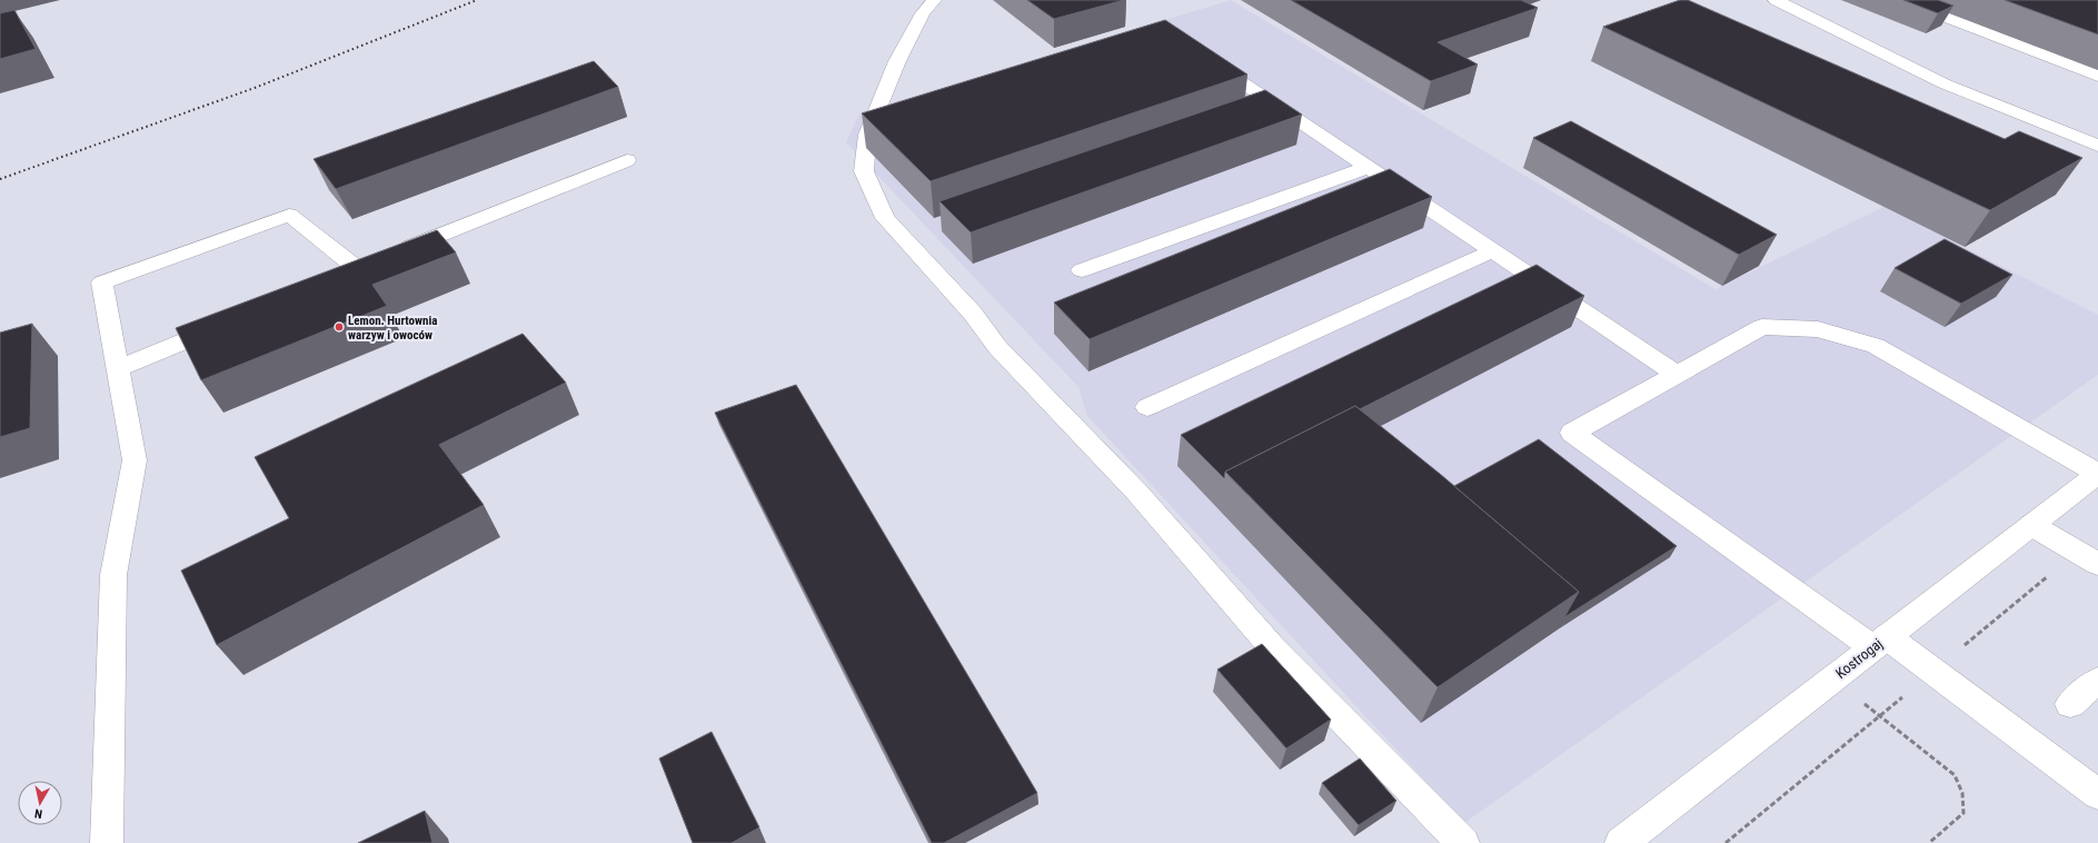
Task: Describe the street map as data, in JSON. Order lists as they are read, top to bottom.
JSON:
{
  "streets": {
    "street": ["Kostrogaj"]
  },
  "places": ["Lemon. Hurtownia warzyw i owoców"],
  "north": "bottom"
}
